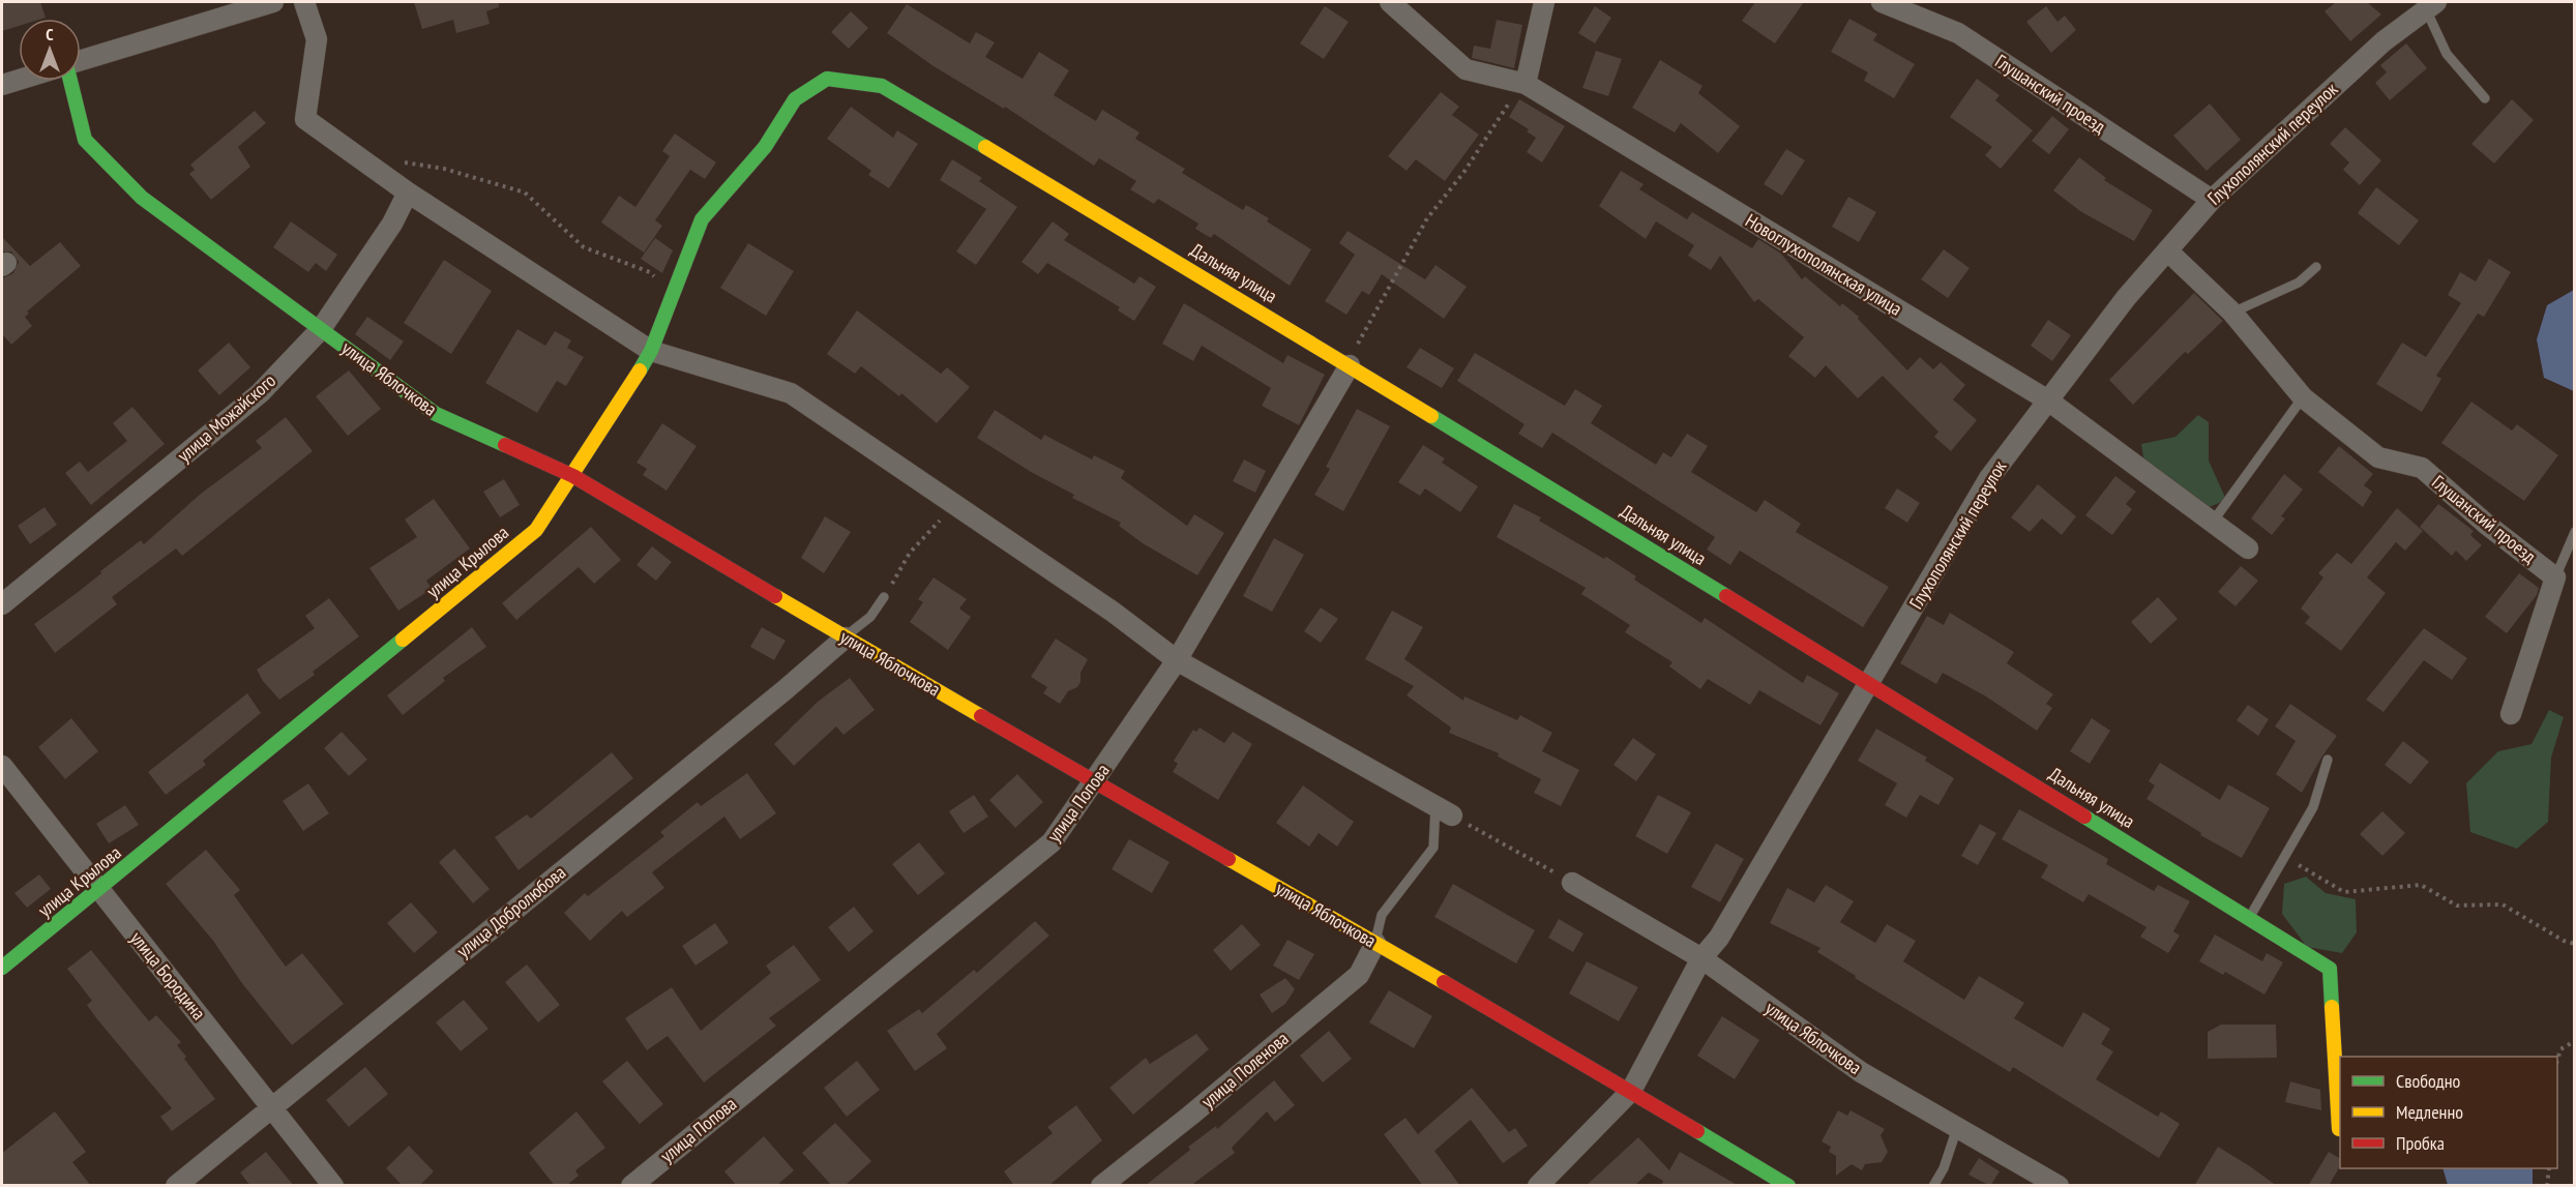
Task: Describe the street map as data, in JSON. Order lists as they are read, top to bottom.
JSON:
{
  "streets": {
    "street": [
      "Глушанский проезд",
      "Глухополянский переулок",
      "Новоглухополянская улица",
      "Дальняя улица",
      "улица Яблочкова",
      "улица Можайского",
      "улица Крылова",
      "улица Попова",
      "улица Добролюбова",
      "улица Бородина",
      "улица Поленова"
    ]
  },
  "crossings": [
    ["Глушанский проезд", "Глухополянский переулок"],
    ["Глухополянский переулок", "Новоглухополянская улица"],
    ["Глухополянский переулок", "Дальняя улица"],
    ["Глухополянский переулок", "улица Яблочкова"],
    ["Дальняя улица", "улица Крылова"],
    ["Дальняя улица", "улица Попова"],
    ["улица Яблочкова", "улица Можайского"],
    ["улица Яблочкова", "улица Крылова"],
    ["улица Яблочкова", "улица Попова"],
    ["улица Яблочкова", "улица Добролюбова"],
    ["улица Яблочкова", "улица Поленова"],
    ["улица Крылова", "улица Бородина"],
    ["улица Добролюбова", "улица Бородина"]
  ],
  "legend": ["Свободно", "Медленно", "Пробка"],
  "north": "top"
}
